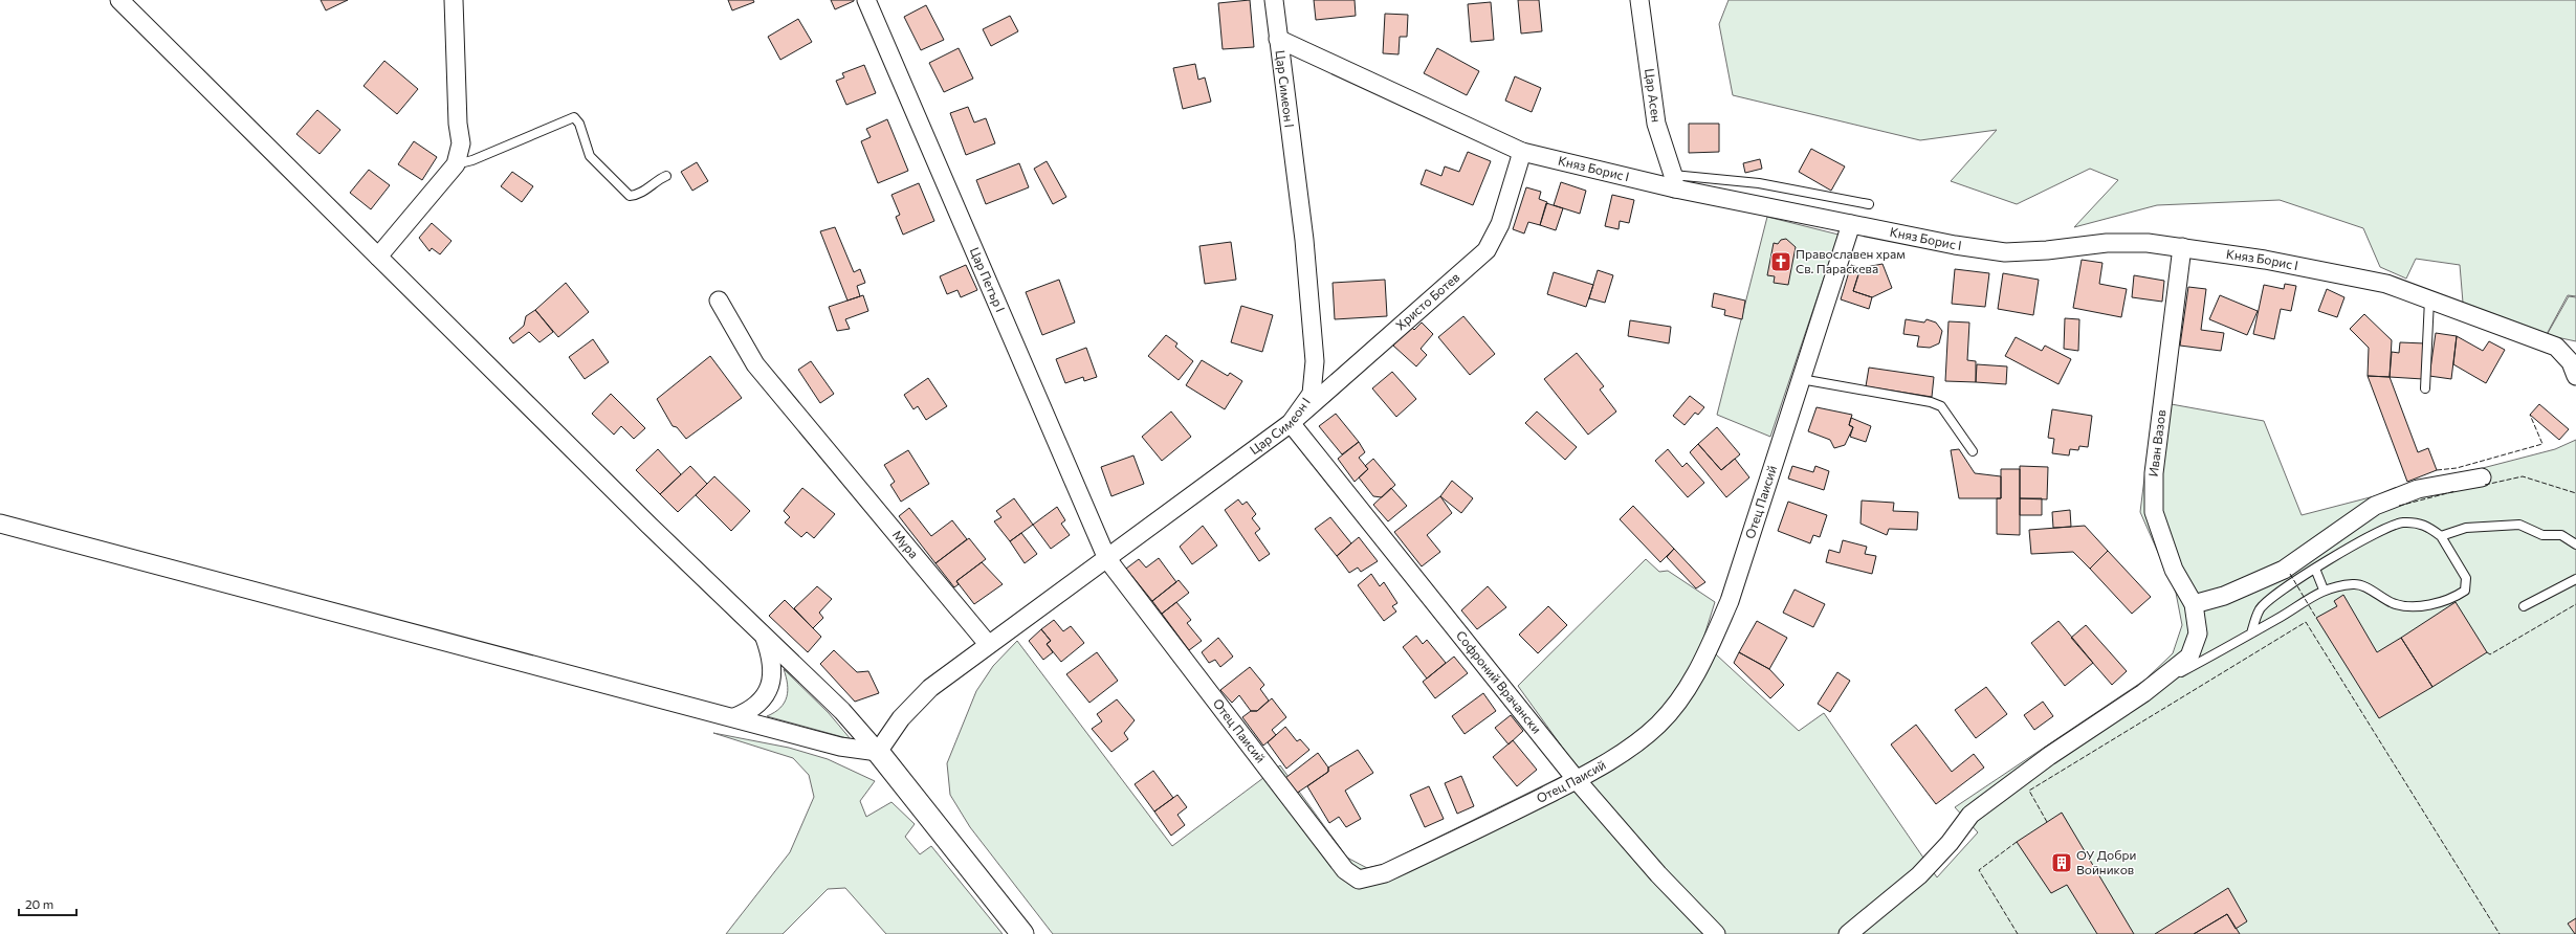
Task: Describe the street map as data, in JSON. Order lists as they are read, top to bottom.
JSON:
{
  "streets": {
    "street": [
      "Цар Симеон I",
      "Цар Асен",
      "Княз Борис I",
      "Цар Петър I",
      "Христо Ботев",
      "Иван Вазов",
      "Отец Паисий",
      "Мура",
      "Софроний Врачански"
    ]
  },
  "crossings": [
    ["Цар Симеон I", "Княз Борис I"],
    ["Цар Симеон I", "Цар Петър I"],
    ["Цар Симеон I", "Христо Ботев"],
    ["Цар Симеон I", "Отец Паисий"],
    ["Цар Симеон I", "Мура"],
    ["Цар Симеон I", "Софроний Врачански"],
    ["Цар Асен", "Княз Борис I"],
    ["Княз Борис I", "Христо Ботев"],
    ["Княз Борис I", "Иван Вазов"],
    ["Княз Борис I", "Отец Паисий"],
    ["Цар Петър I", "Отец Паисий"],
    ["Христо Ботев", "Софроний Врачански"],
    ["Отец Паисий", "Софроний Врачански"]
  ],
  "places": {
    "church": ["Православен храм Св. Параскева"],
    "building": ["ОУ Добри Войников"]
  },
  "scale_bar": "20 m"
}
